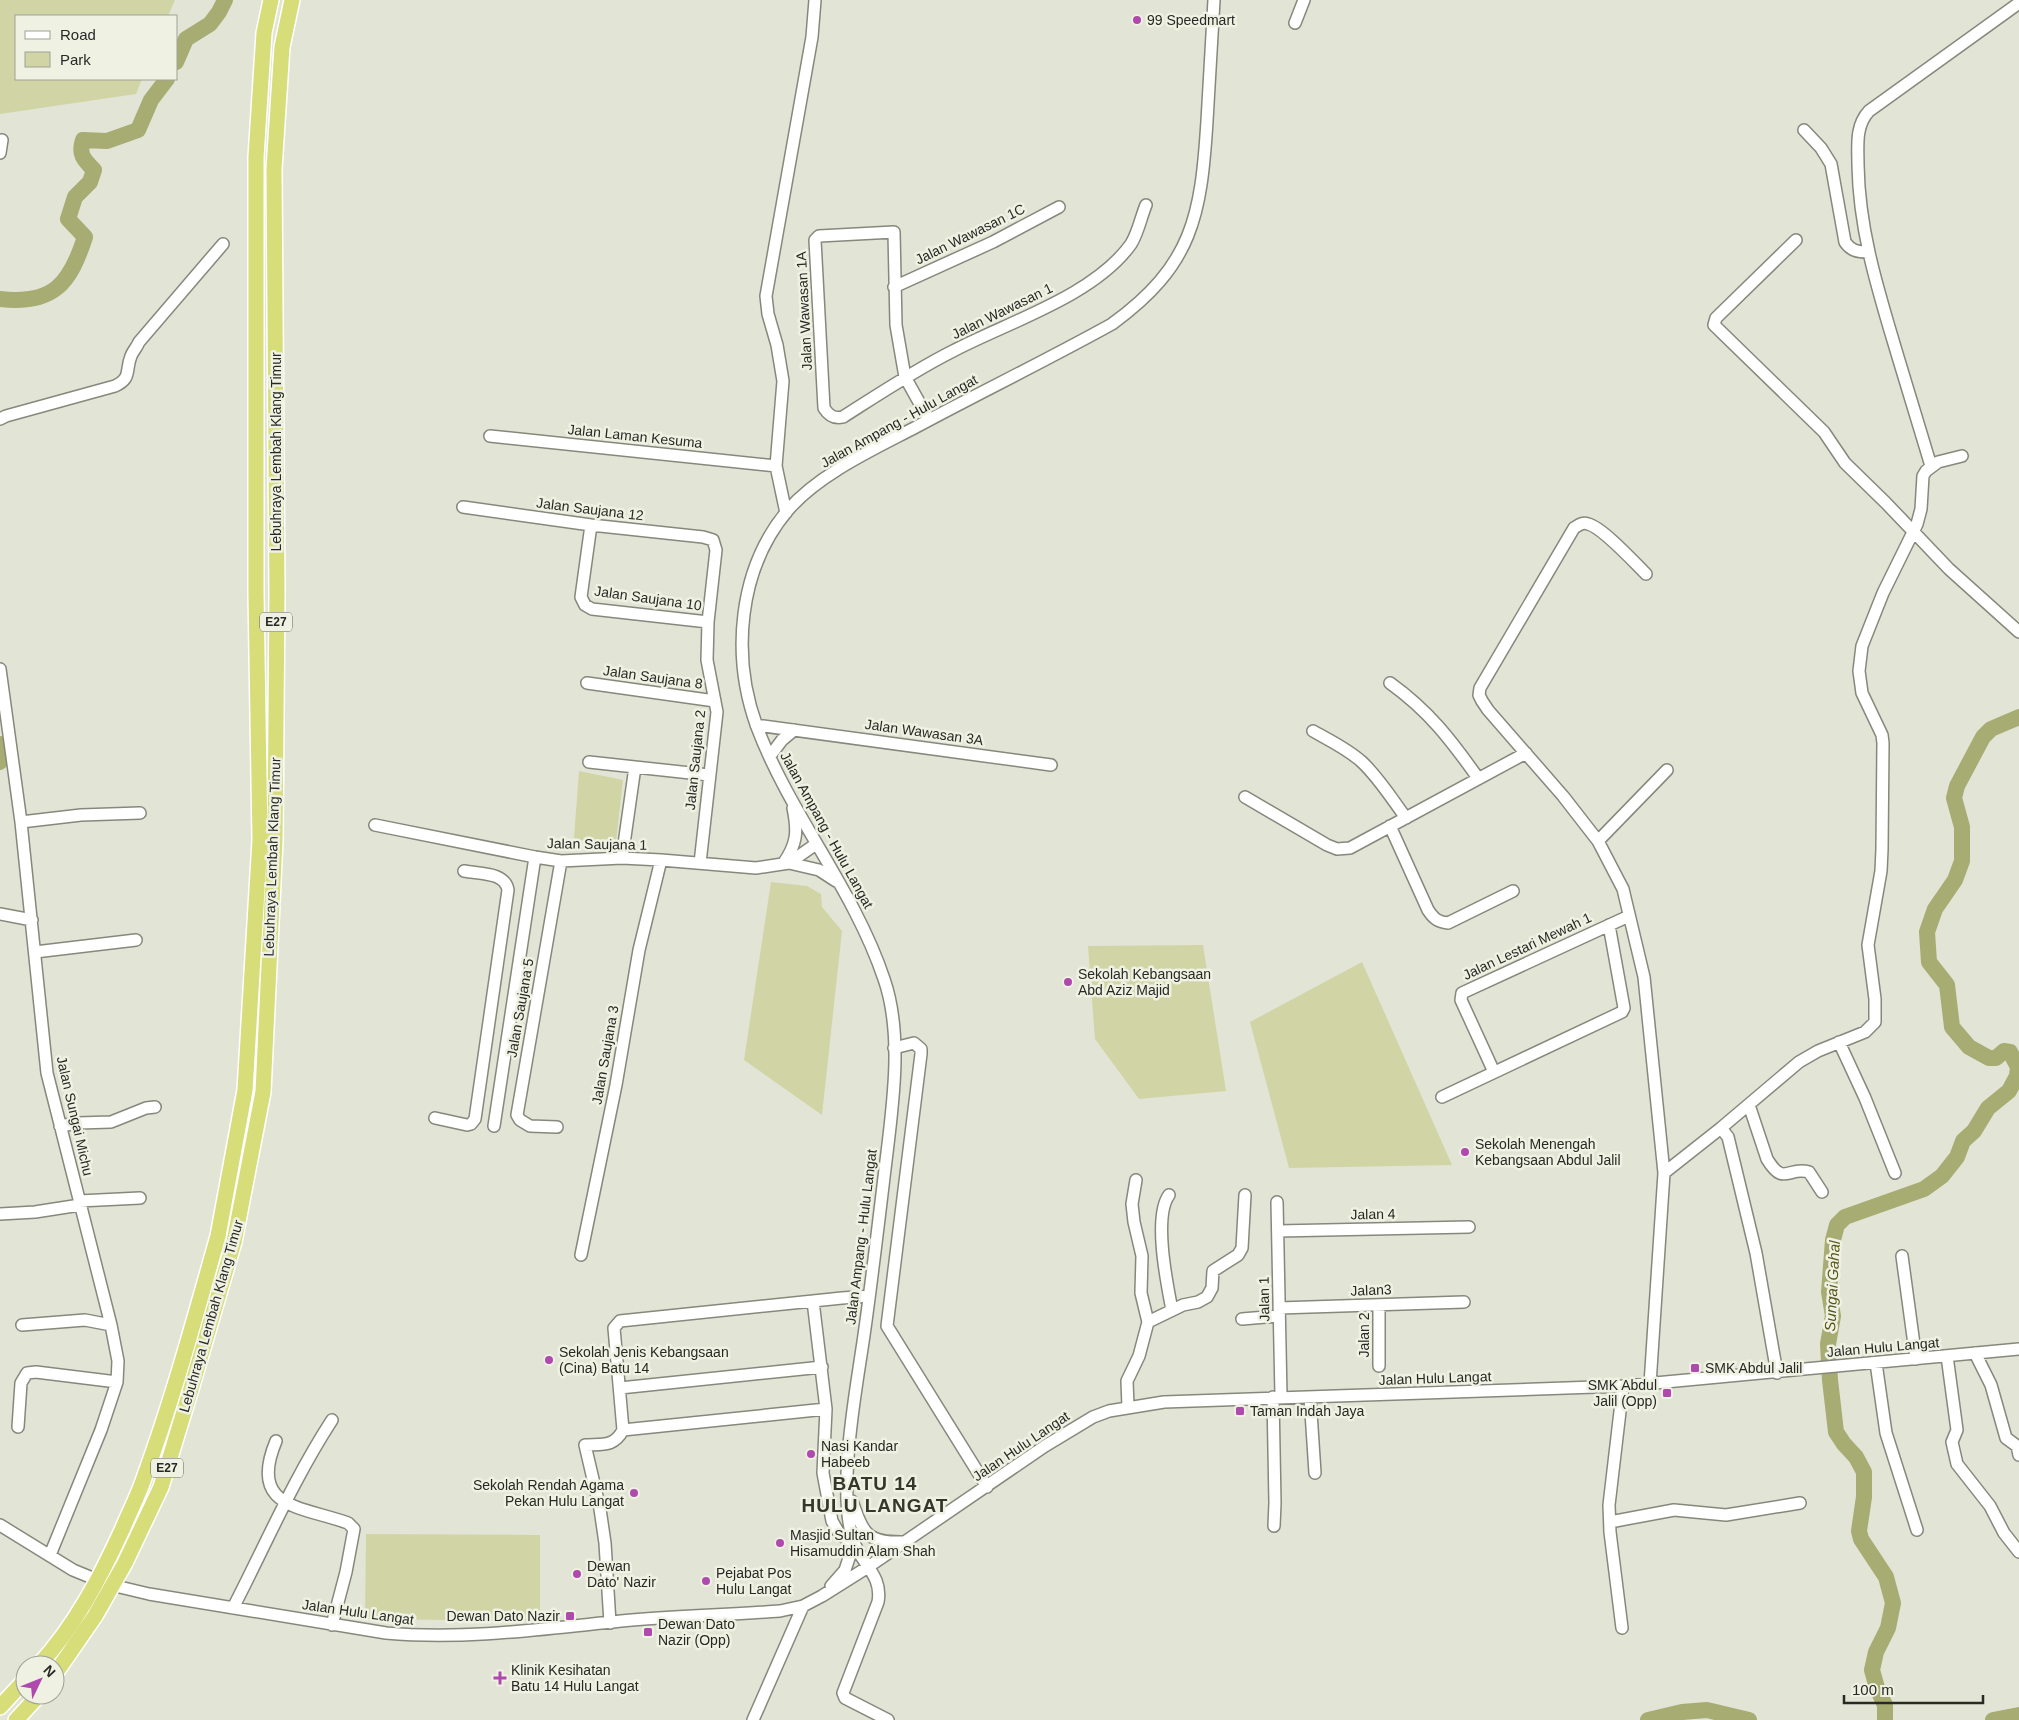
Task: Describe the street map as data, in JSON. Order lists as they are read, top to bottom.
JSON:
{
  "streets": {
    "highway": ["Lebuhraya Lembah Klang Timur", "E27"],
    "street": [
      "Jalan Wawasan 1C",
      "Jalan Wawasan 1A",
      "Jalan Wawasan 1",
      "Jalan Ampang - Hulu Langat",
      "Jalan Laman Kesuma",
      "Jalan Saujana 12",
      "Jalan Saujana 10",
      "Jalan Saujana 8",
      "Jalan Wawasan 3A",
      "Jalan Saujana 2",
      "Jalan Saujana 1",
      "Jalan Lestari Mewah 1",
      "Jalan Saujana 5",
      "Jalan Saujana 3",
      "Jalan Sungai Michu",
      "Jalan 4",
      "Jalan3",
      "Jalan 1",
      "Jalan 2",
      "Jalan Hulu Langat"
    ]
  },
  "crossings": [
    ["Jalan Wawasan 1C", "Jalan Wawasan 1A"],
    ["Jalan Wawasan 1A", "Jalan Wawasan 1"],
    ["Jalan Ampang - Hulu Langat", "Jalan Wawasan 3A"],
    ["Jalan Ampang - Hulu Langat", "Jalan Saujana 1"],
    ["Jalan Ampang - Hulu Langat", "Jalan Hulu Langat"],
    ["Jalan Saujana 12", "Jalan Saujana 10"],
    ["Jalan Saujana 12", "Jalan Saujana 2"],
    ["Jalan Saujana 10", "Jalan Saujana 2"],
    ["Jalan Saujana 8", "Jalan Saujana 2"],
    ["Jalan Saujana 2", "Jalan Saujana 1"],
    ["Jalan Saujana 1", "Jalan Saujana 5"],
    ["Jalan Saujana 1", "Jalan Saujana 3"],
    ["Jalan Sungai Michu", "Jalan Hulu Langat"],
    ["Jalan 4", "Jalan 1"],
    ["Jalan3", "Jalan 1"],
    ["Jalan3", "Jalan 2"],
    ["Jalan 1", "Jalan Hulu Langat"]
  ],
  "districts": ["BATU 14 HULU LANGAT"],
  "water": ["Sungai Gahal"],
  "places": {
    "other": [
      "99 Speedmart",
      "Sekolah Kebangsaan Abd Aziz Majid",
      "Sekolah Menengah Kebangsaan Abdul Jalil",
      "Sekolah Jenis Kebangsaan (Cina) Batu 14",
      "Nasi Kandar Habeeb",
      "Sekolah Rendah Agama Pekan Hulu Langat",
      "Masjid Sultan Hisamuddin Alam Shah",
      "Dewan Dato' Nazir",
      "Pejabat Pos Hulu Langat"
    ],
    "transit": [
      "SMK Abdul Jalil",
      "SMK Abdul Jalil (Opp)",
      "Taman Indah Jaya",
      "Dewan Dato Nazir",
      "Dewan Dato Nazir (Opp)"
    ],
    "health": ["Klinik Kesihatan Batu 14 Hulu Langat"]
  },
  "legend": ["Road", "Park"],
  "scale_bar": "100 m",
  "north": "top right"
}
